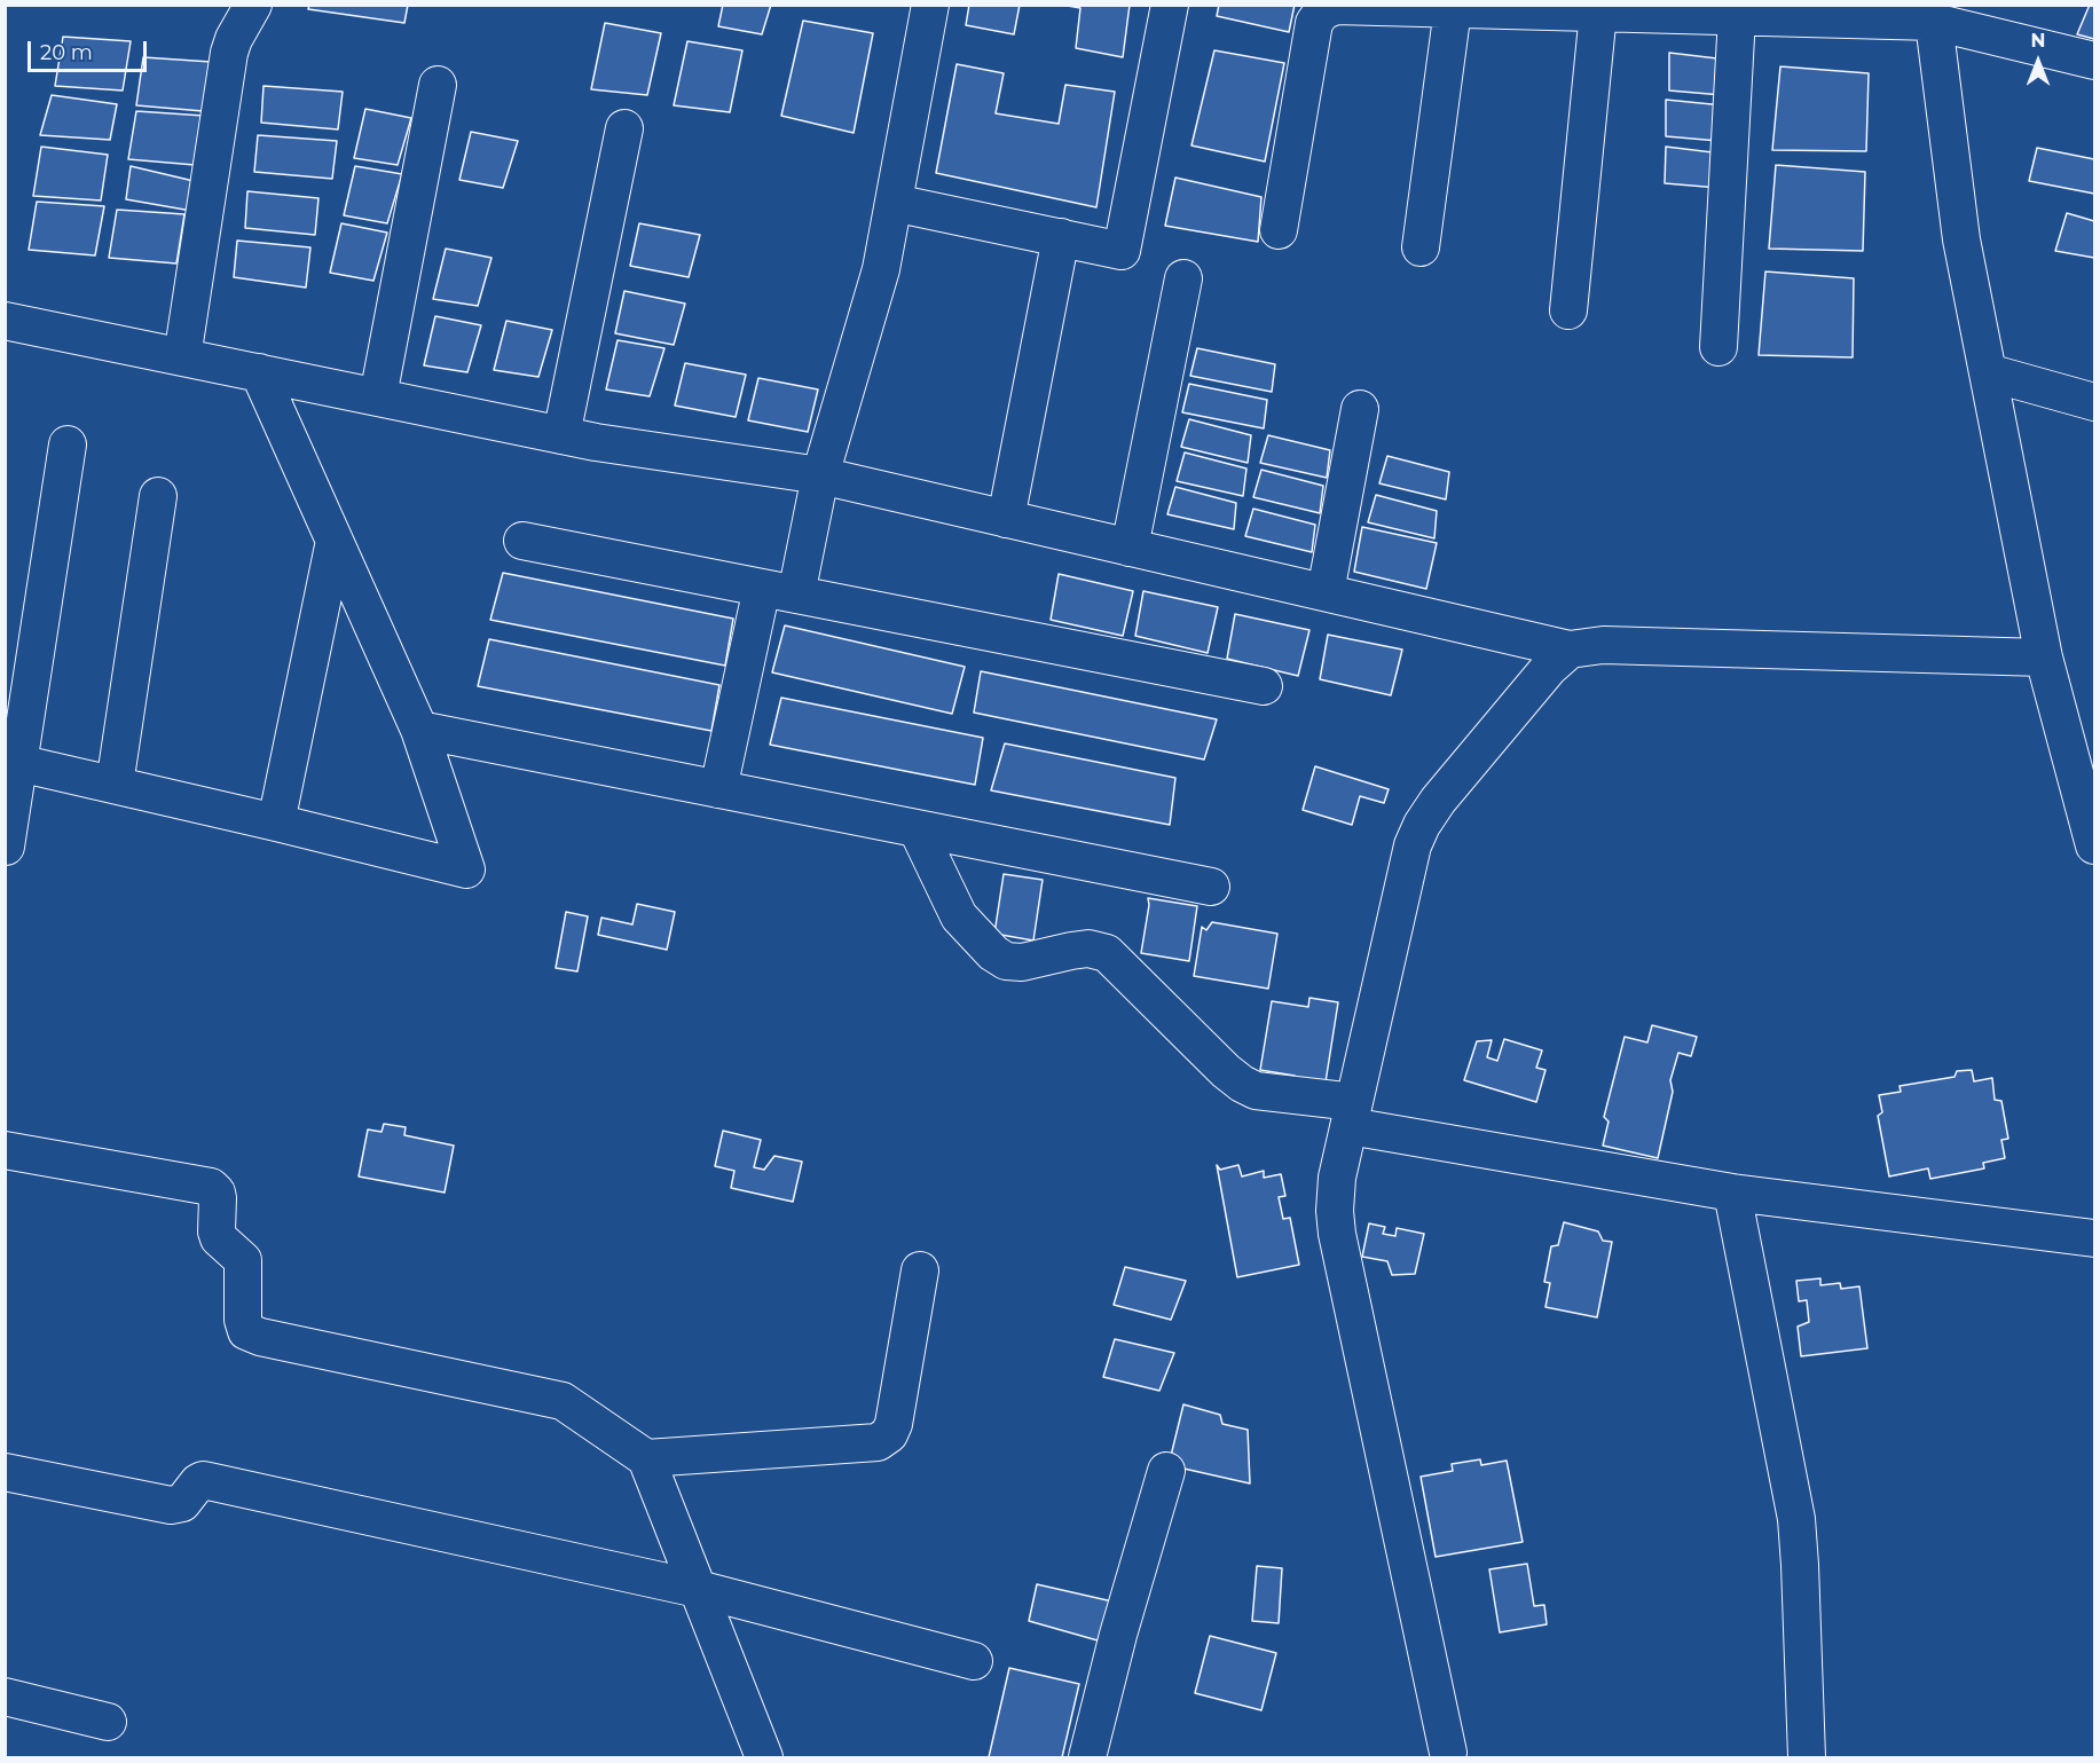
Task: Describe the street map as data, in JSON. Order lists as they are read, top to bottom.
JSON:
{
  "scale_bar": "20 m",
  "north": "top"
}
